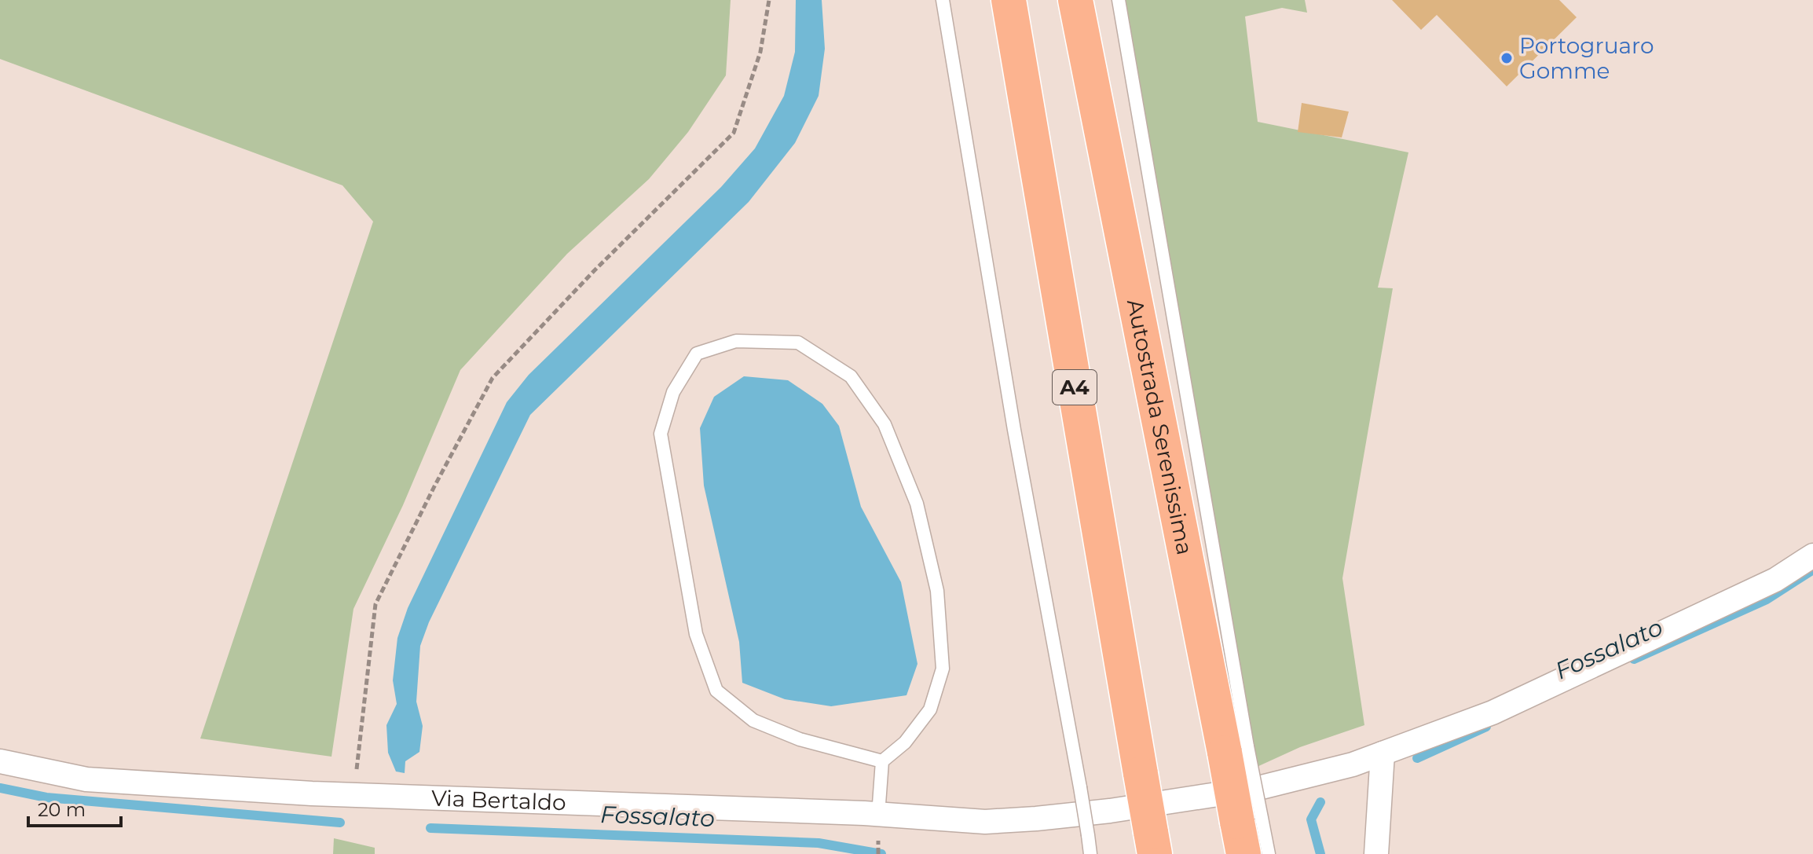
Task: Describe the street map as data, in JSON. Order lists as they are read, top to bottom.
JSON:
{
  "streets": {
    "highway": ["A4", "Autostrada Serenissima"],
    "street": ["Via Bertaldo"]
  },
  "water": ["Fossalato"],
  "places": ["Portogruaro Gomme"],
  "scale_bar": "20 m"
}
